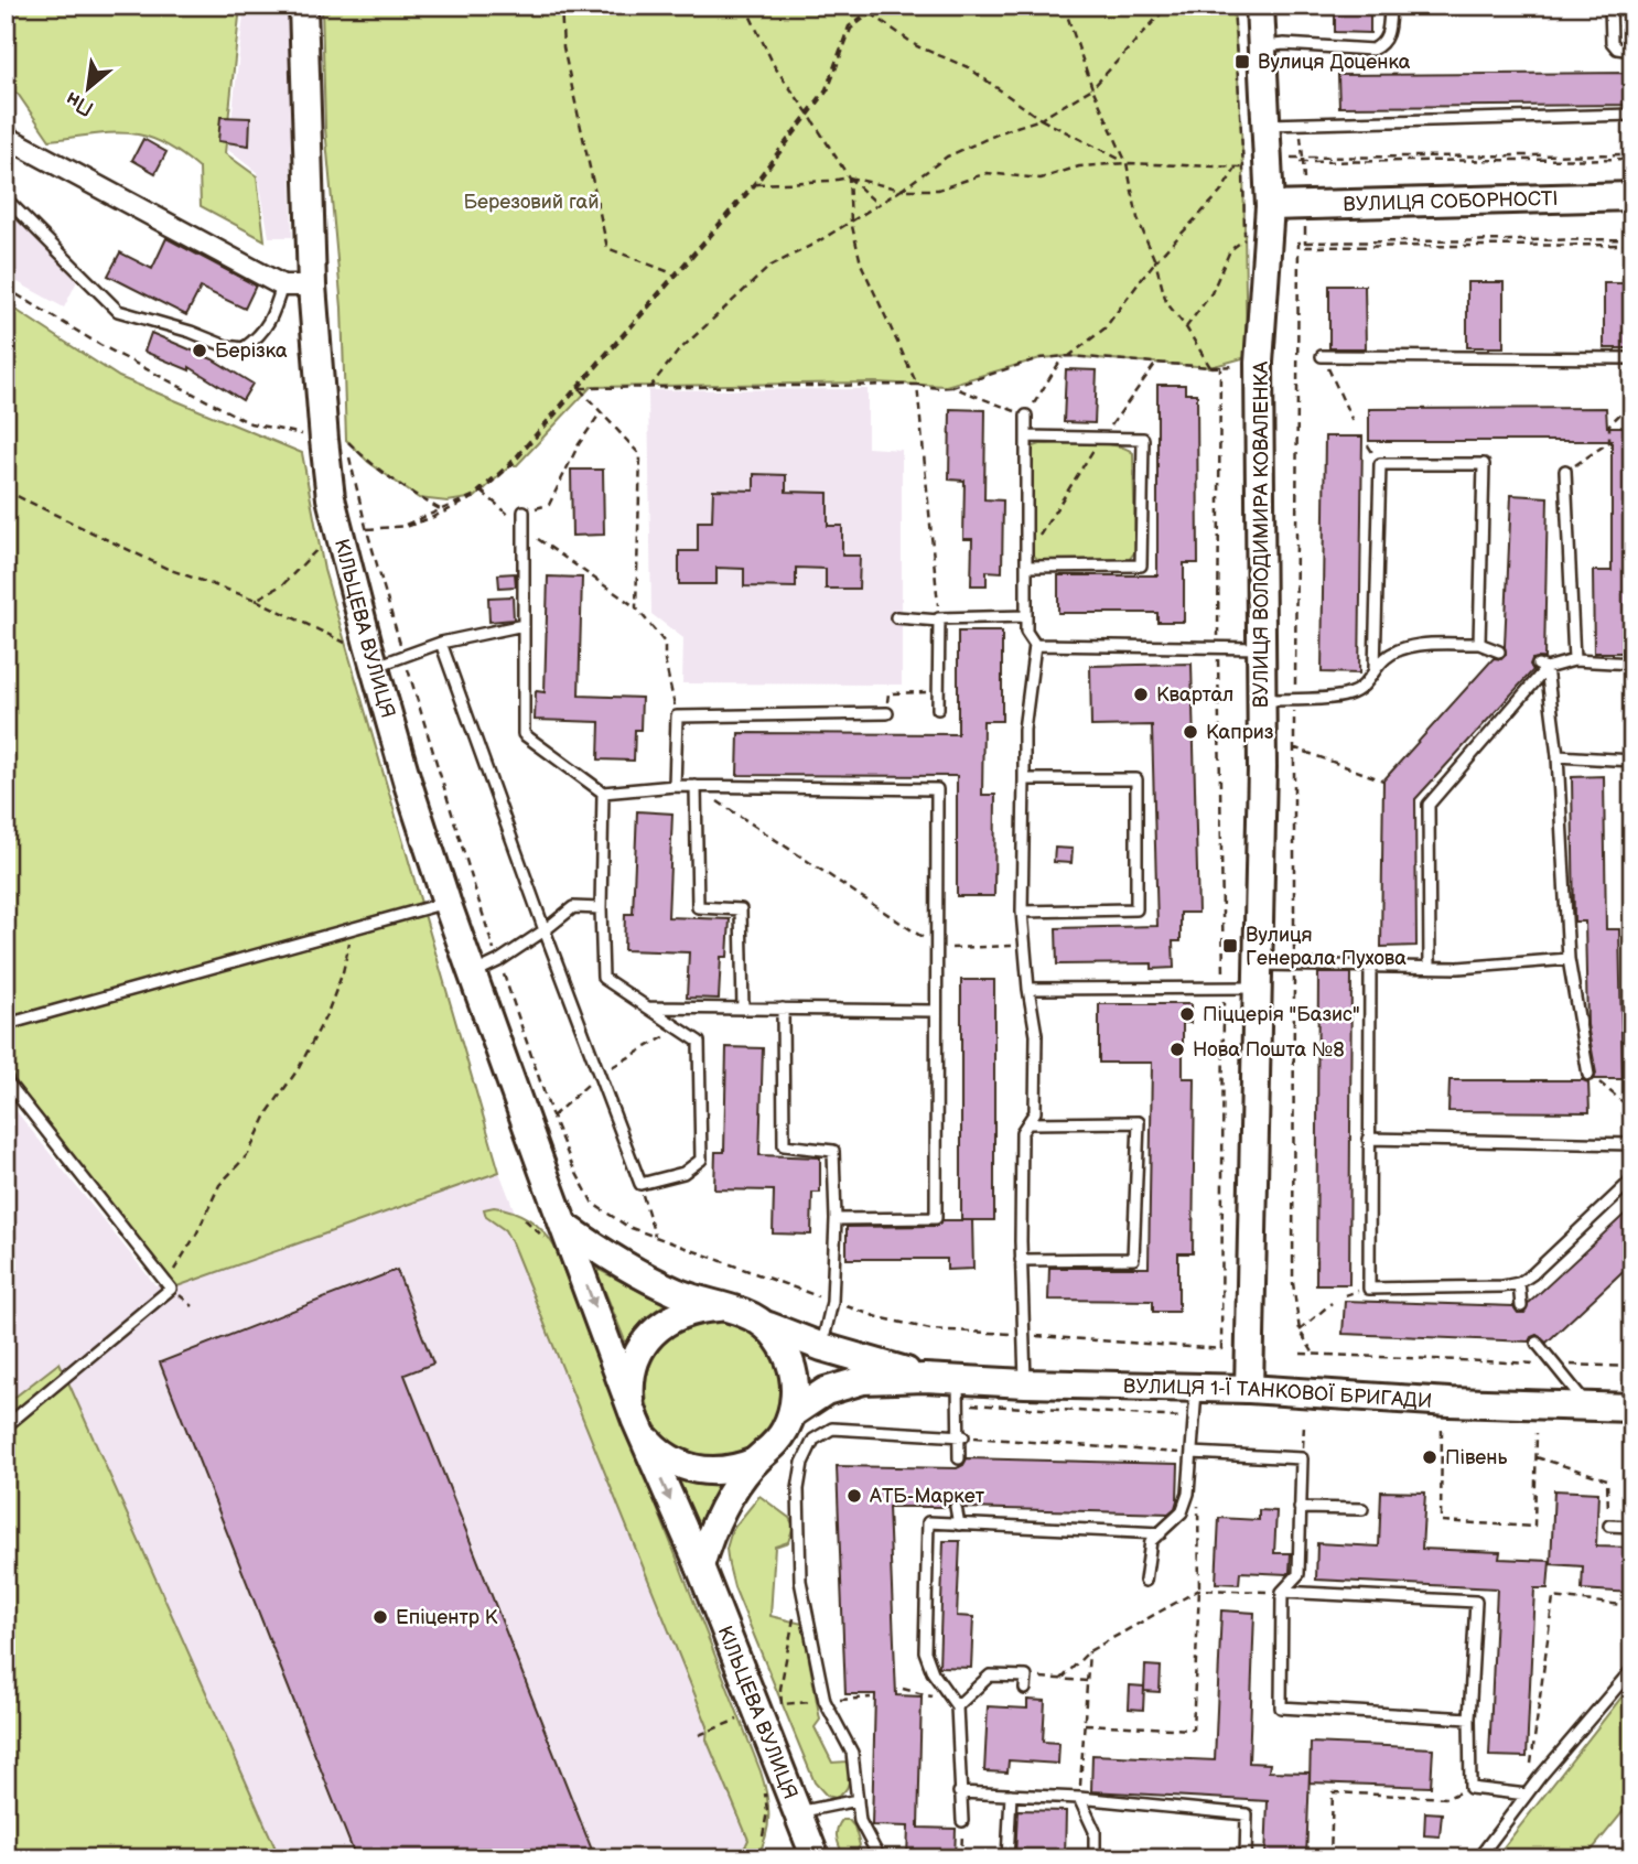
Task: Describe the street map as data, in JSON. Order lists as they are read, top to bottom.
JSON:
{
  "streets": {
    "main road": [
      "ВУЛИЦЯ СОБОРНОСТІ",
      "ВУЛИЦЯ ВОЛОДИМИРА КОВАЛЕНКА",
      "КІЛЬЦЕВА ВУЛИЦЯ",
      "ВУЛИЦЯ 1-Ї ТАНКОВОЇ БРИГАДИ"
    ]
  },
  "crossings": [
    ["ВУЛИЦЯ СОБОРНОСТІ", "ВУЛИЦЯ ВОЛОДИМИРА КОВАЛЕНКА"],
    ["ВУЛИЦЯ ВОЛОДИМИРА КОВАЛЕНКА", "ВУЛИЦЯ 1-Ї ТАНКОВОЇ БРИГАДИ"],
    ["КІЛЬЦЕВА ВУЛИЦЯ", "ВУЛИЦЯ 1-Ї ТАНКОВОЇ БРИГАДИ"]
  ],
  "parks": ["Березовий гай"],
  "places": {
    "transit": ["Вулиця Доценка", "Вулиця Генерала Пухова"],
    "other": [
      "Берізка",
      "Квартал",
      "Каприз",
      "Піццерія \"Базис\"",
      "Нова Пошта №8",
      "Півень",
      "АТБ-Маркет",
      "Епіцентр К"
    ]
  },
  "north": "bottom left"
}
